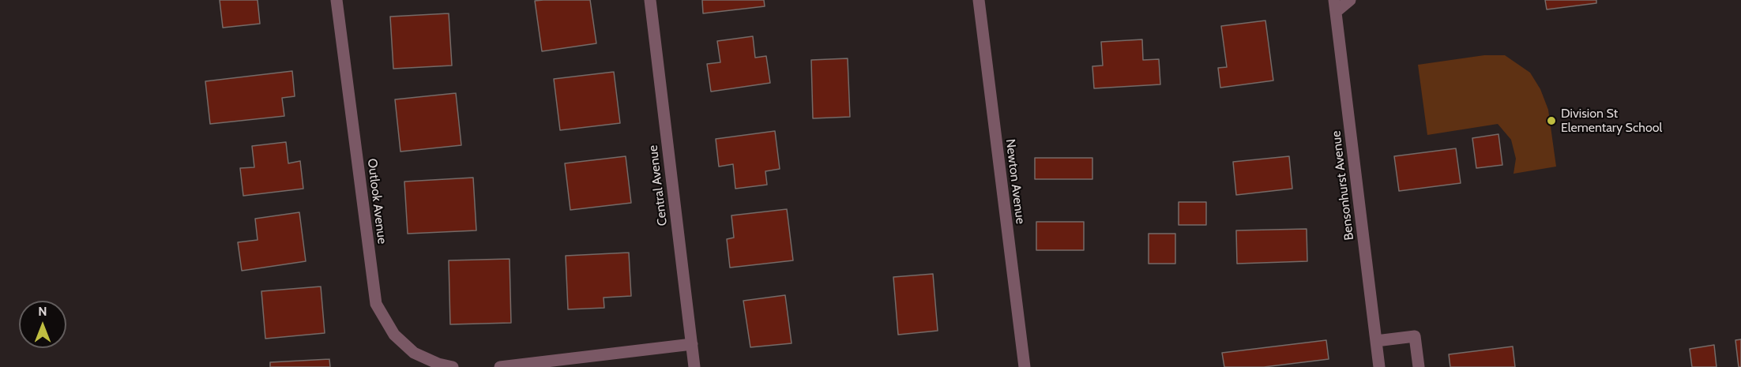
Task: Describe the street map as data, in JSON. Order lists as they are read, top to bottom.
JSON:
{
  "streets": {
    "street": [
      "Newton Avenue",
      "Central Avenue",
      "Bensonhurst Avenue",
      "Outlook Avenue"
    ]
  },
  "places": ["Division St Elementary School"],
  "north": "top"
}
